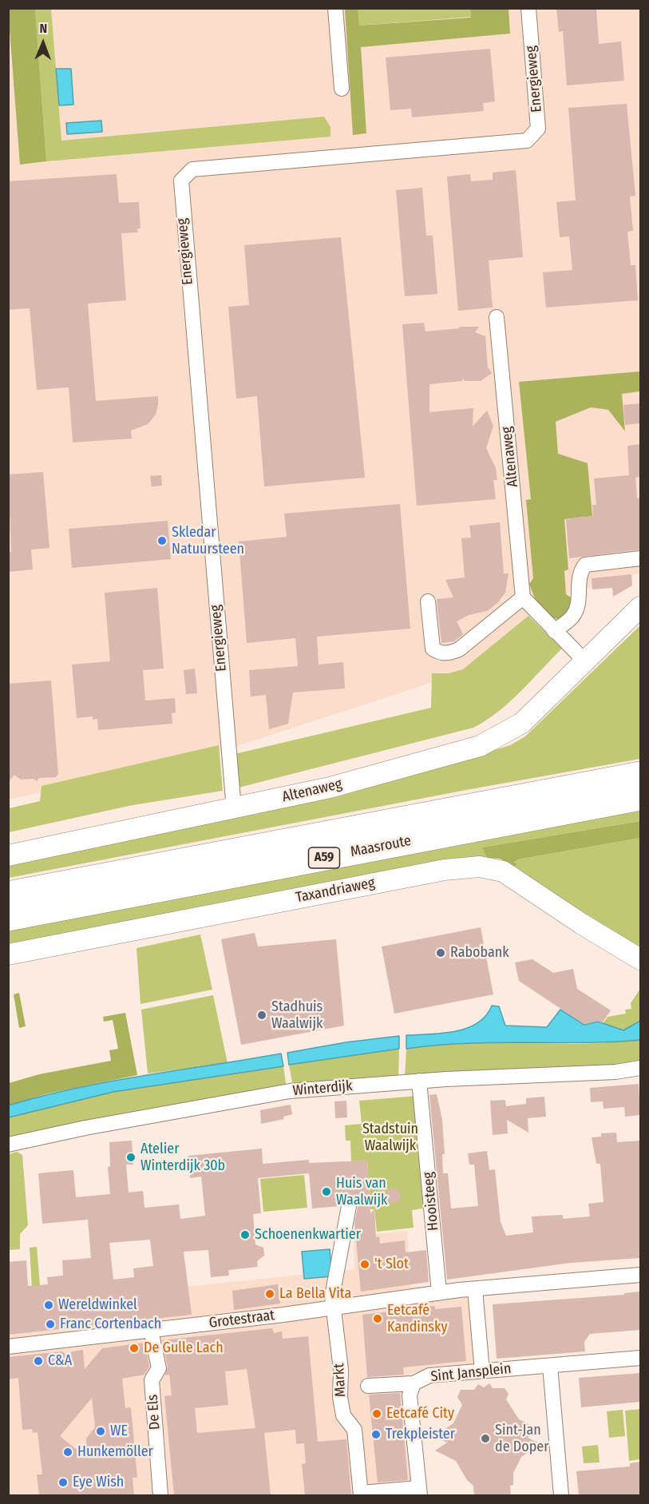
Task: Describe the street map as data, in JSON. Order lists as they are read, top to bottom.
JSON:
{
  "streets": {
    "highway": ["Maasroute", "A59"],
    "main road": ["Altenaweg", "Taxandriaweg"],
    "street": [
      "Energieweg",
      "Winterdijk",
      "Hooisteeg",
      "Grotestraat",
      "Sint Jansplein",
      "Markt",
      "De Els"
    ]
  },
  "crossings": [
    ["Energieweg", "Altenaweg"],
    ["Winterdijk", "Hooisteeg"],
    ["Hooisteeg", "Grotestraat"],
    ["Grotestraat", "Markt"],
    ["Grotestraat", "De Els"],
    ["Sint Jansplein", "Markt"]
  ],
  "parks": ["Stadstuin Waalwijk"],
  "places": [
    "Skledar Natuursteen",
    "Rabobank",
    "Stadhuis Waalwijk",
    "Atelier Winterdijk 30b",
    "Huis van Waalwijk",
    "Schoenenkwartier",
    "'t Slot",
    "La Bella Vita",
    "Wereldwinkel",
    "Eetcafé Kandinsky",
    "Franc Cortenbach",
    "De Gulle Lach",
    "C&A",
    "Eetcafé City",
    "WE",
    "Trekpleister",
    "Sint-Jan de Doper",
    "Hunkemöller",
    "Eye Wish"
  ],
  "north": "top"
}
